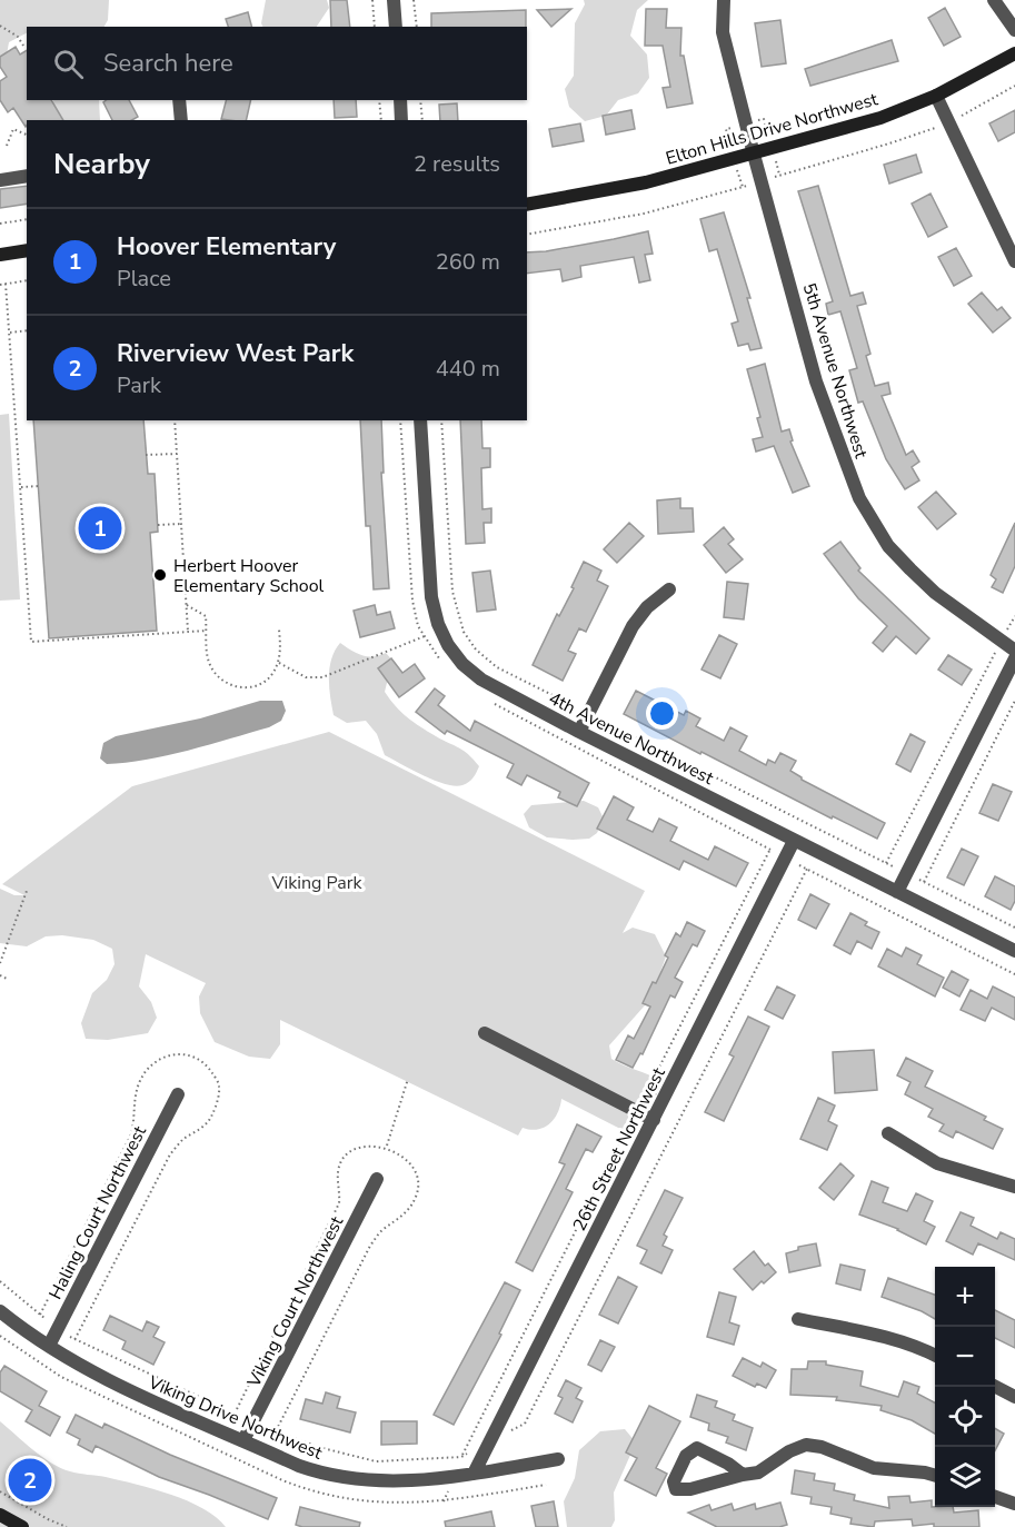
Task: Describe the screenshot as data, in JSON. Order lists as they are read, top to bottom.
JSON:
{
  "streets": {
    "main road": ["Elton Hills Drive Northwest"],
    "street": [
      "5th Avenue Northwest",
      "4th Avenue Northwest",
      "26th Street Northwest",
      "Haling Court Northwest",
      "Viking Court Northwest",
      "Viking Drive Northwest"
    ]
  },
  "crossings": [
    ["Elton Hills Drive Northwest", "5th Avenue Northwest"],
    ["4th Avenue Northwest", "26th Street Northwest"],
    ["26th Street Northwest", "Viking Drive Northwest"],
    ["Haling Court Northwest", "Viking Drive Northwest"],
    ["Viking Court Northwest", "Viking Drive Northwest"]
  ],
  "parks": ["Viking Park"],
  "places": ["Herbert Hoover Elementary School"],
  "page": {
    "search": "Search here",
    "heading": ["Nearby", "2 results"],
    "list": [
      {
        "mark": "1",
        "name": "Hoover Elementary",
        "note": "Place",
        "value": "260 m"
      },
      {
        "mark": "2",
        "name": "Riverview West Park",
        "note": "Park",
        "value": "440 m"
      }
    ],
    "pins": ["1", "2"],
    "map_buttons": ["+", "−"]
  }
}
